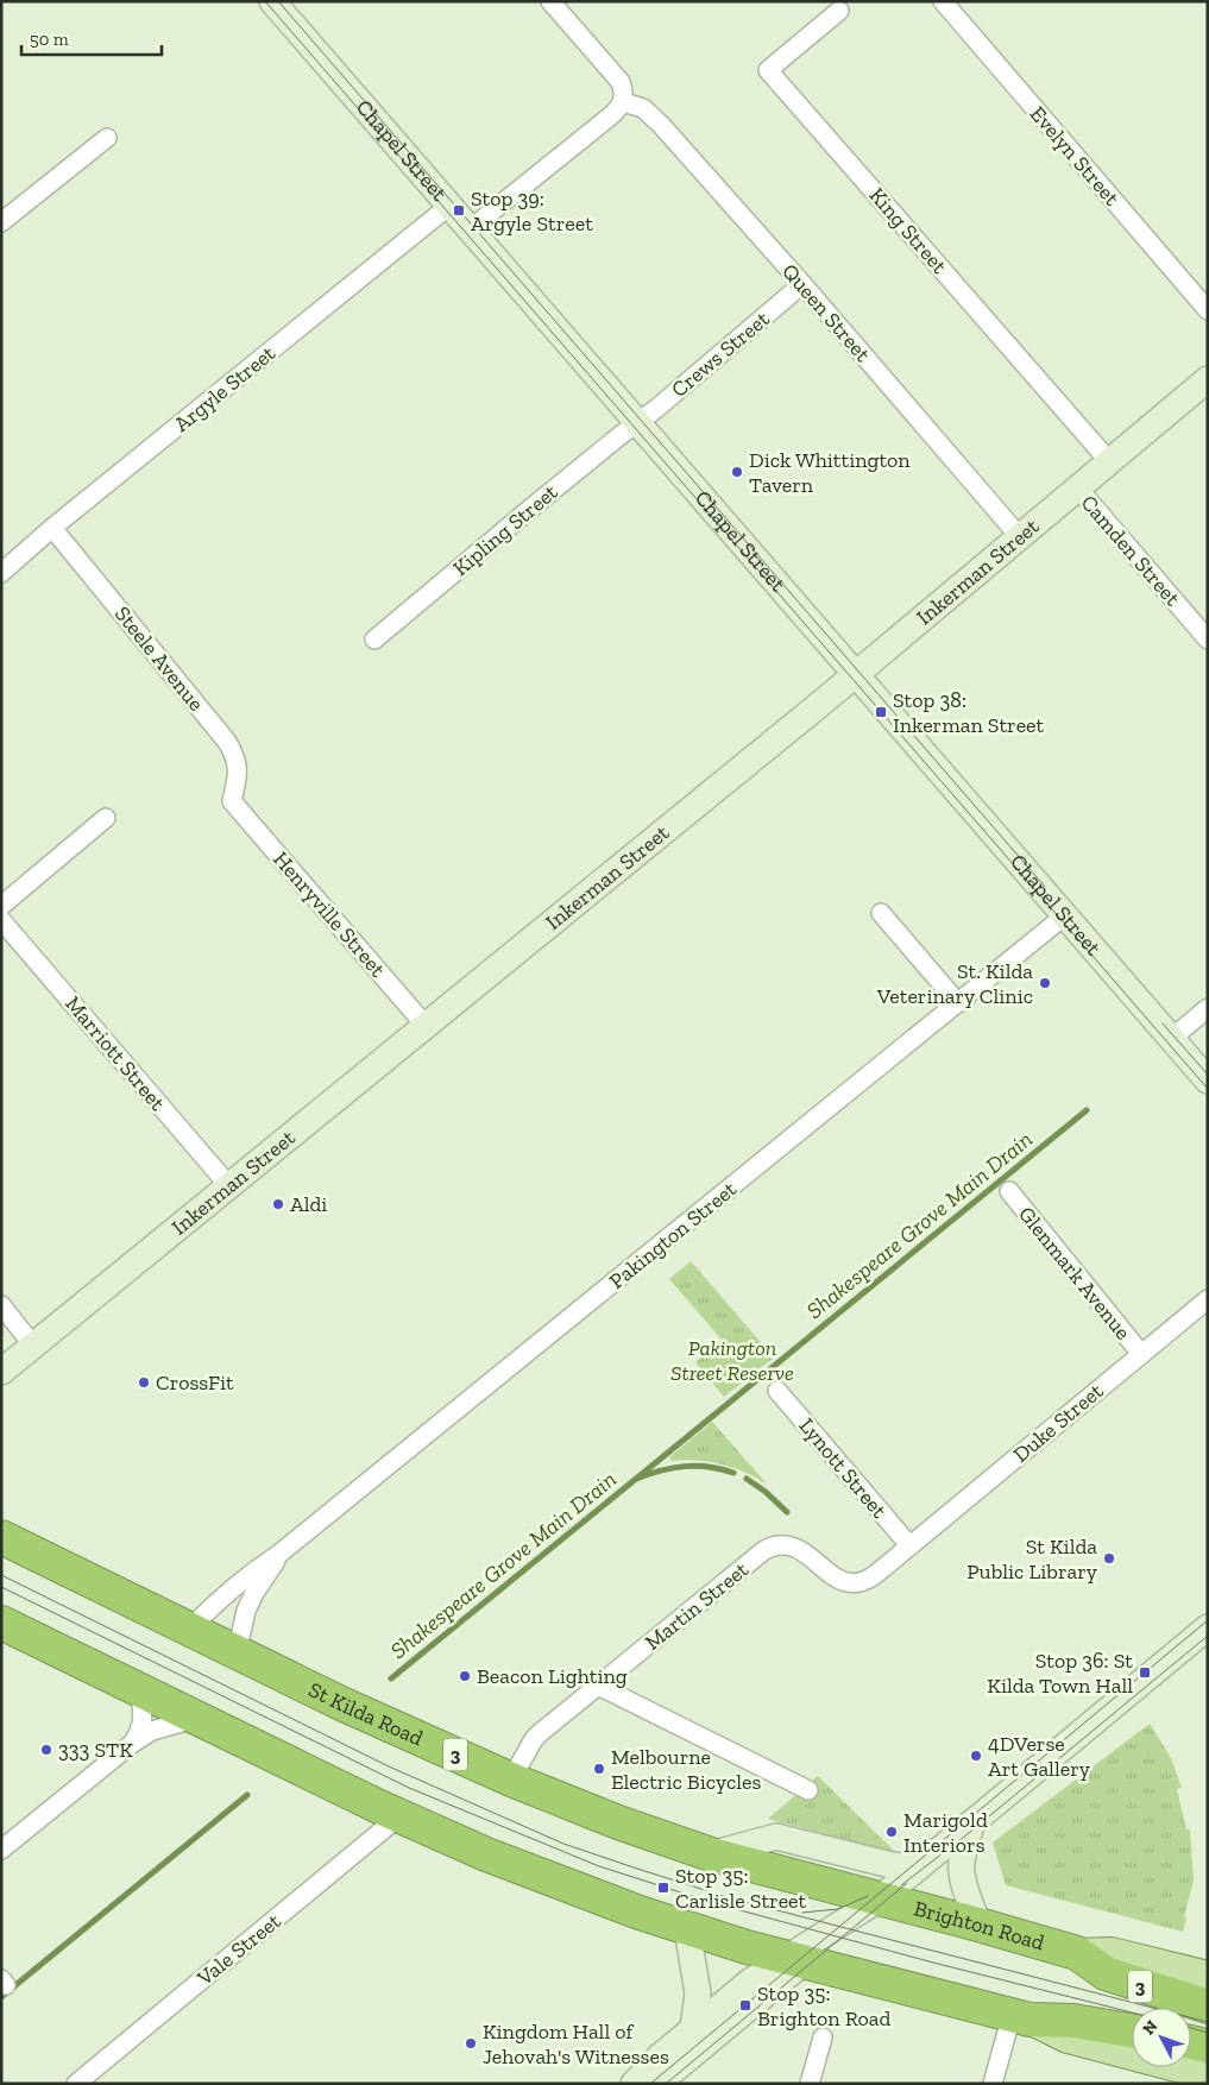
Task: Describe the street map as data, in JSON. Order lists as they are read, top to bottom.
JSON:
{
  "streets": {
    "highway": ["St Kilda Road", "3", "Brighton Road"],
    "street": [
      "Chapel Street",
      "Evelyn Street",
      "King Street",
      "Queen Street",
      "Crews Street",
      "Argyle Street",
      "Kipling Street",
      "Camden Street",
      "Inkerman Street",
      "Steele Avenue",
      "Henryville Street",
      "Marriott Street",
      "Pakington Street",
      "Glenmark Avenue",
      "Duke Street",
      "Lynott Street",
      "Martin Street",
      "Vale Street"
    ]
  },
  "crossings": [
    ["Chapel Street", "Crews Street"],
    ["Chapel Street", "Argyle Street"],
    ["Chapel Street", "Kipling Street"],
    ["Chapel Street", "Inkerman Street"],
    ["Chapel Street", "Pakington Street"],
    ["King Street", "Inkerman Street"],
    ["Queen Street", "Crews Street"],
    ["Queen Street", "Inkerman Street"],
    ["Crews Street", "Kipling Street"],
    ["Argyle Street", "Steele Avenue"],
    ["Camden Street", "Inkerman Street"],
    ["Inkerman Street", "Henryville Street"],
    ["Inkerman Street", "Marriott Street"],
    ["Steele Avenue", "Henryville Street"],
    ["Pakington Street", "St Kilda Road"],
    ["Glenmark Avenue", "Duke Street"],
    ["Duke Street", "Lynott Street"],
    ["Duke Street", "Martin Street"],
    ["Lynott Street", "Martin Street"],
    ["Martin Street", "St Kilda Road"],
    ["St Kilda Road", "Brighton Road"],
    ["3", "Vale Street"]
  ],
  "water": ["Shakespeare Grove Main Drain"],
  "parks": ["Pakington Street Reserve"],
  "places": {
    "transit": [
      "Stop 39: Argyle Street",
      "Stop 38: Inkerman Street",
      "Stop 36: St Kilda Town Hall",
      "Stop 35: Carlisle Street",
      "Stop 35: Brighton Road"
    ],
    "other": [
      "Dick Whittington Tavern",
      "St. Kilda Veterinary Clinic",
      "Aldi",
      "CrossFit",
      "St Kilda Public Library",
      "Beacon Lighting",
      "333 STK",
      "4DVerse Art Gallery",
      "Melbourne Electric Bicycles",
      "Marigold Interiors",
      "Kingdom Hall of Jehovah's Witnesses"
    ]
  },
  "scale_bar": "50 m",
  "north": "top left"
}
